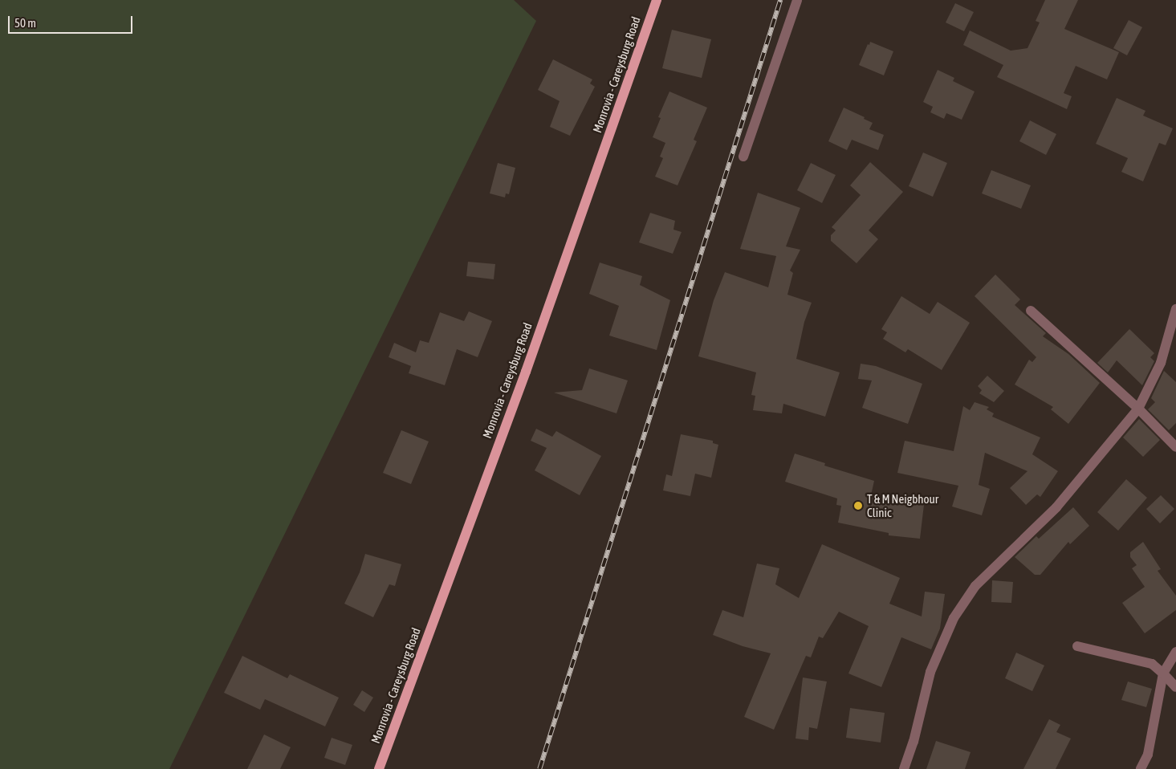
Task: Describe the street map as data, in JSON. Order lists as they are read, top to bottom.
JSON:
{
  "streets": {
    "main road": ["Monrovia - Careysburg Road"]
  },
  "places": ["T & M Neigbhour Clinic"],
  "scale_bar": "50 m"
}
